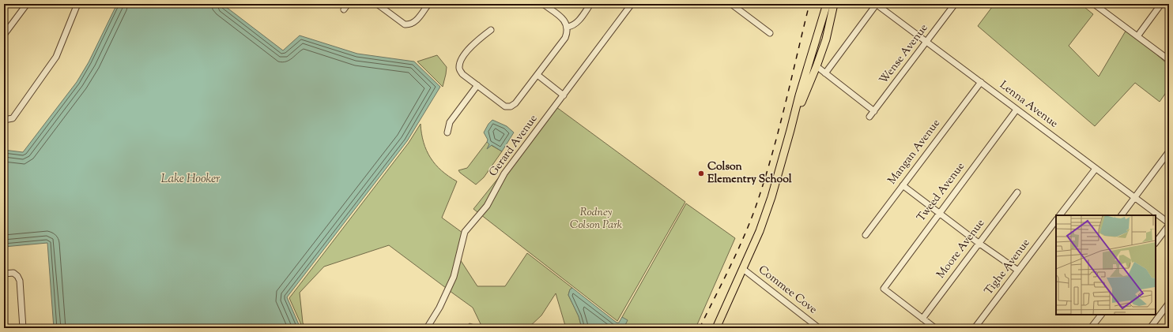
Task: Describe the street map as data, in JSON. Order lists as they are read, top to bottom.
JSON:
{
  "streets": {
    "street": [
      "Wense Avenue",
      "Lenna Avenue",
      "Gerard Avenue",
      "Mangan Avenue",
      "Tweed Avenue",
      "Moore Avenue",
      "Tighe Avenue",
      "Commee Cove"
    ]
  },
  "crossings": [
    ["Wense Avenue", "Lenna Avenue"],
    ["Lenna Avenue", "Mangan Avenue"],
    ["Lenna Avenue", "Tweed Avenue"],
    ["Tweed Avenue", "Moore Avenue"]
  ],
  "water": ["Lake Hooker"],
  "parks": ["Rodney Colson Park"],
  "places": ["Colson Elementry School"]
}
